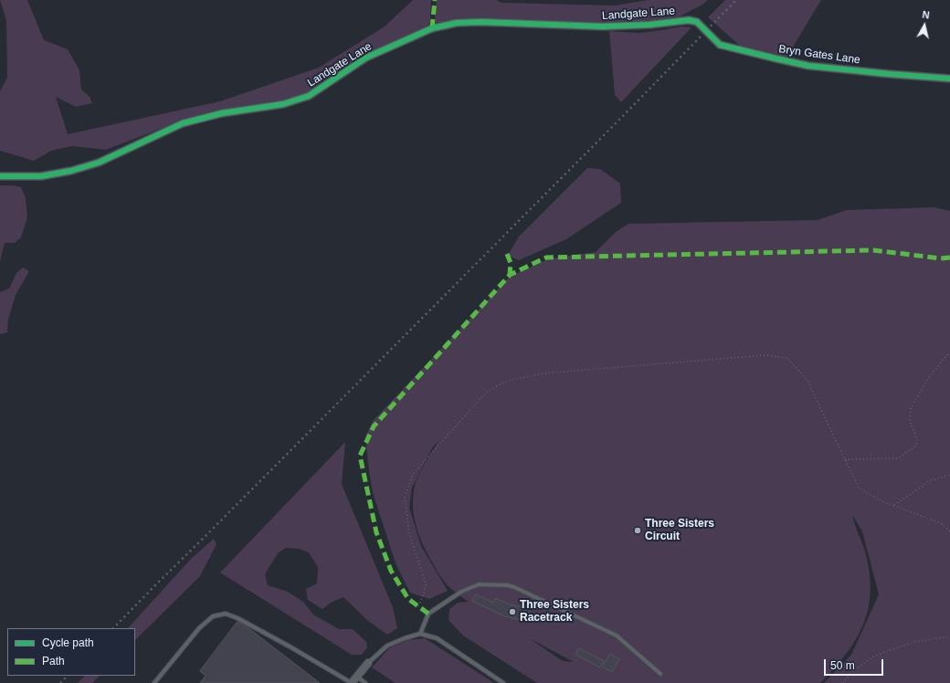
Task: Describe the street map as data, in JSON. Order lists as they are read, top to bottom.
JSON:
{
  "streets": {
    "street": ["Landgate Lane", "Bryn Gates Lane"]
  },
  "crossings": [
    ["Landgate Lane", "Bryn Gates Lane"]
  ],
  "places": ["Three Sisters Circuit", "Three Sisters Racetrack"],
  "legend": ["Cycle path", "Path"],
  "scale_bar": "50 m",
  "north": "top"
}
